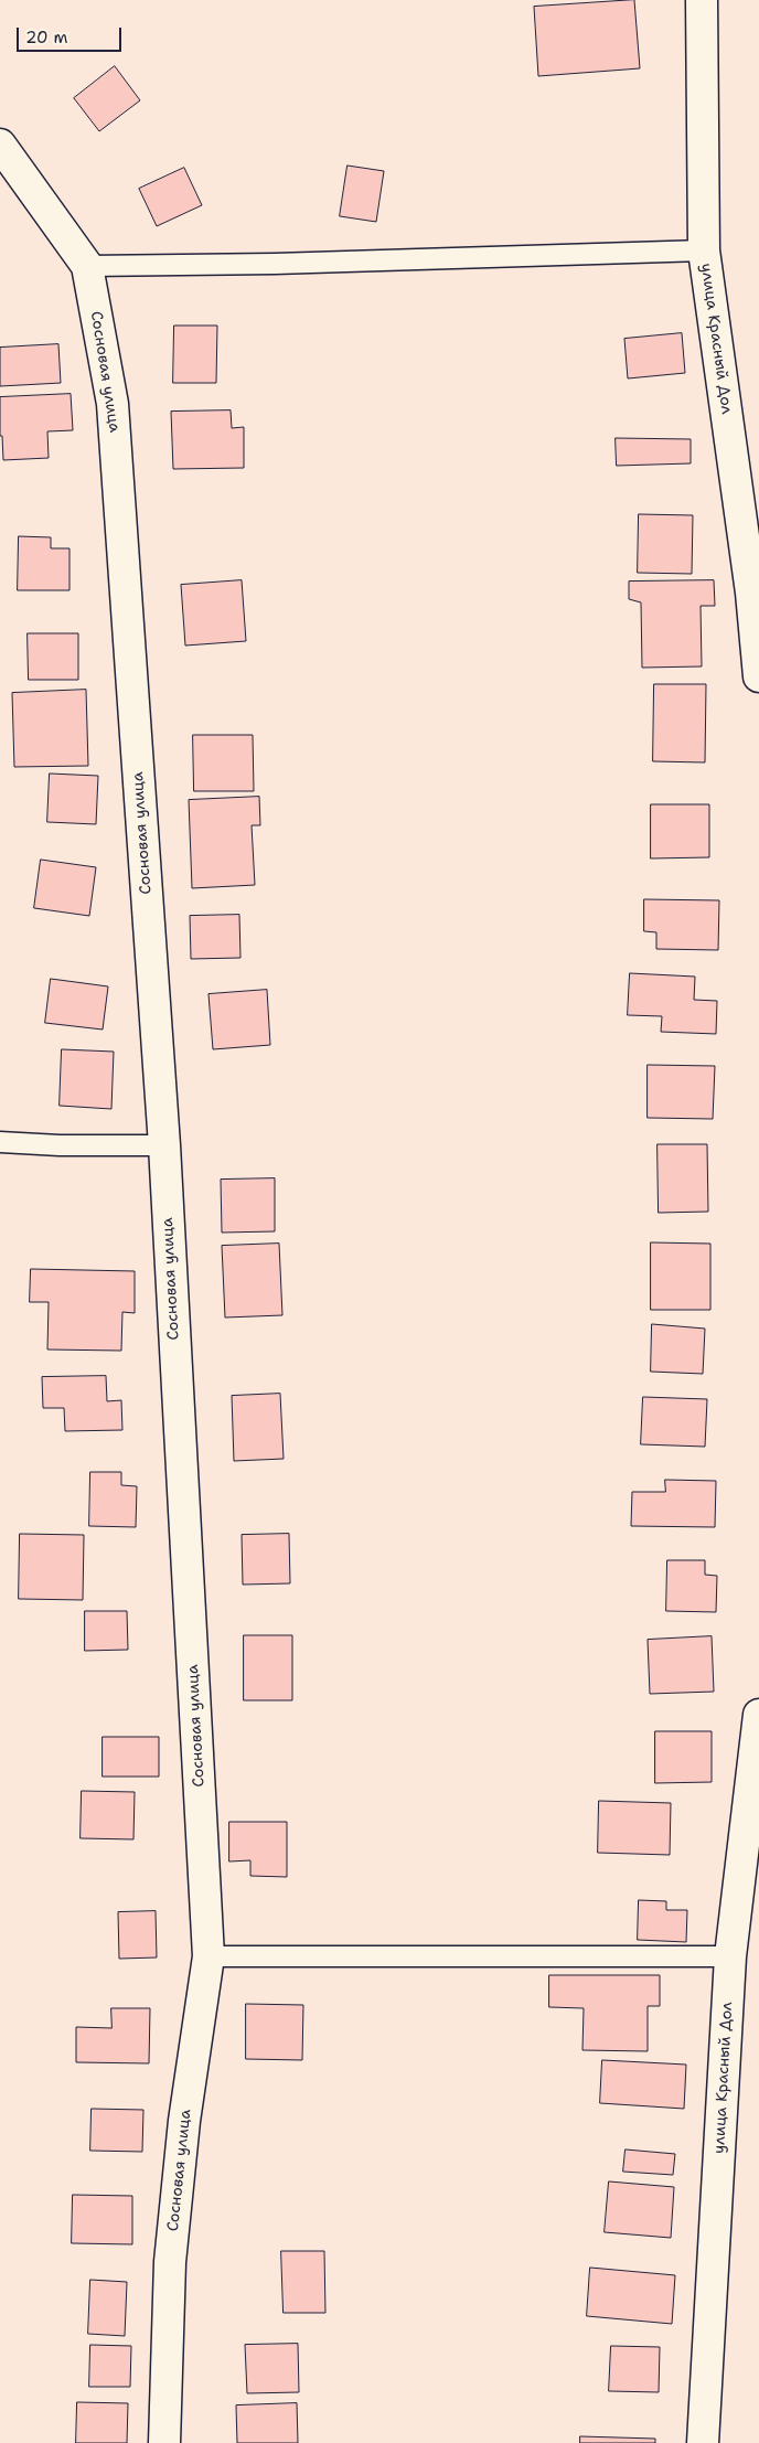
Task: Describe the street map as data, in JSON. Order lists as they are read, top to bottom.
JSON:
{
  "streets": {
    "street": ["улица Красный Дол", "Сосновая улица"]
  },
  "scale_bar": "20 m"
}
